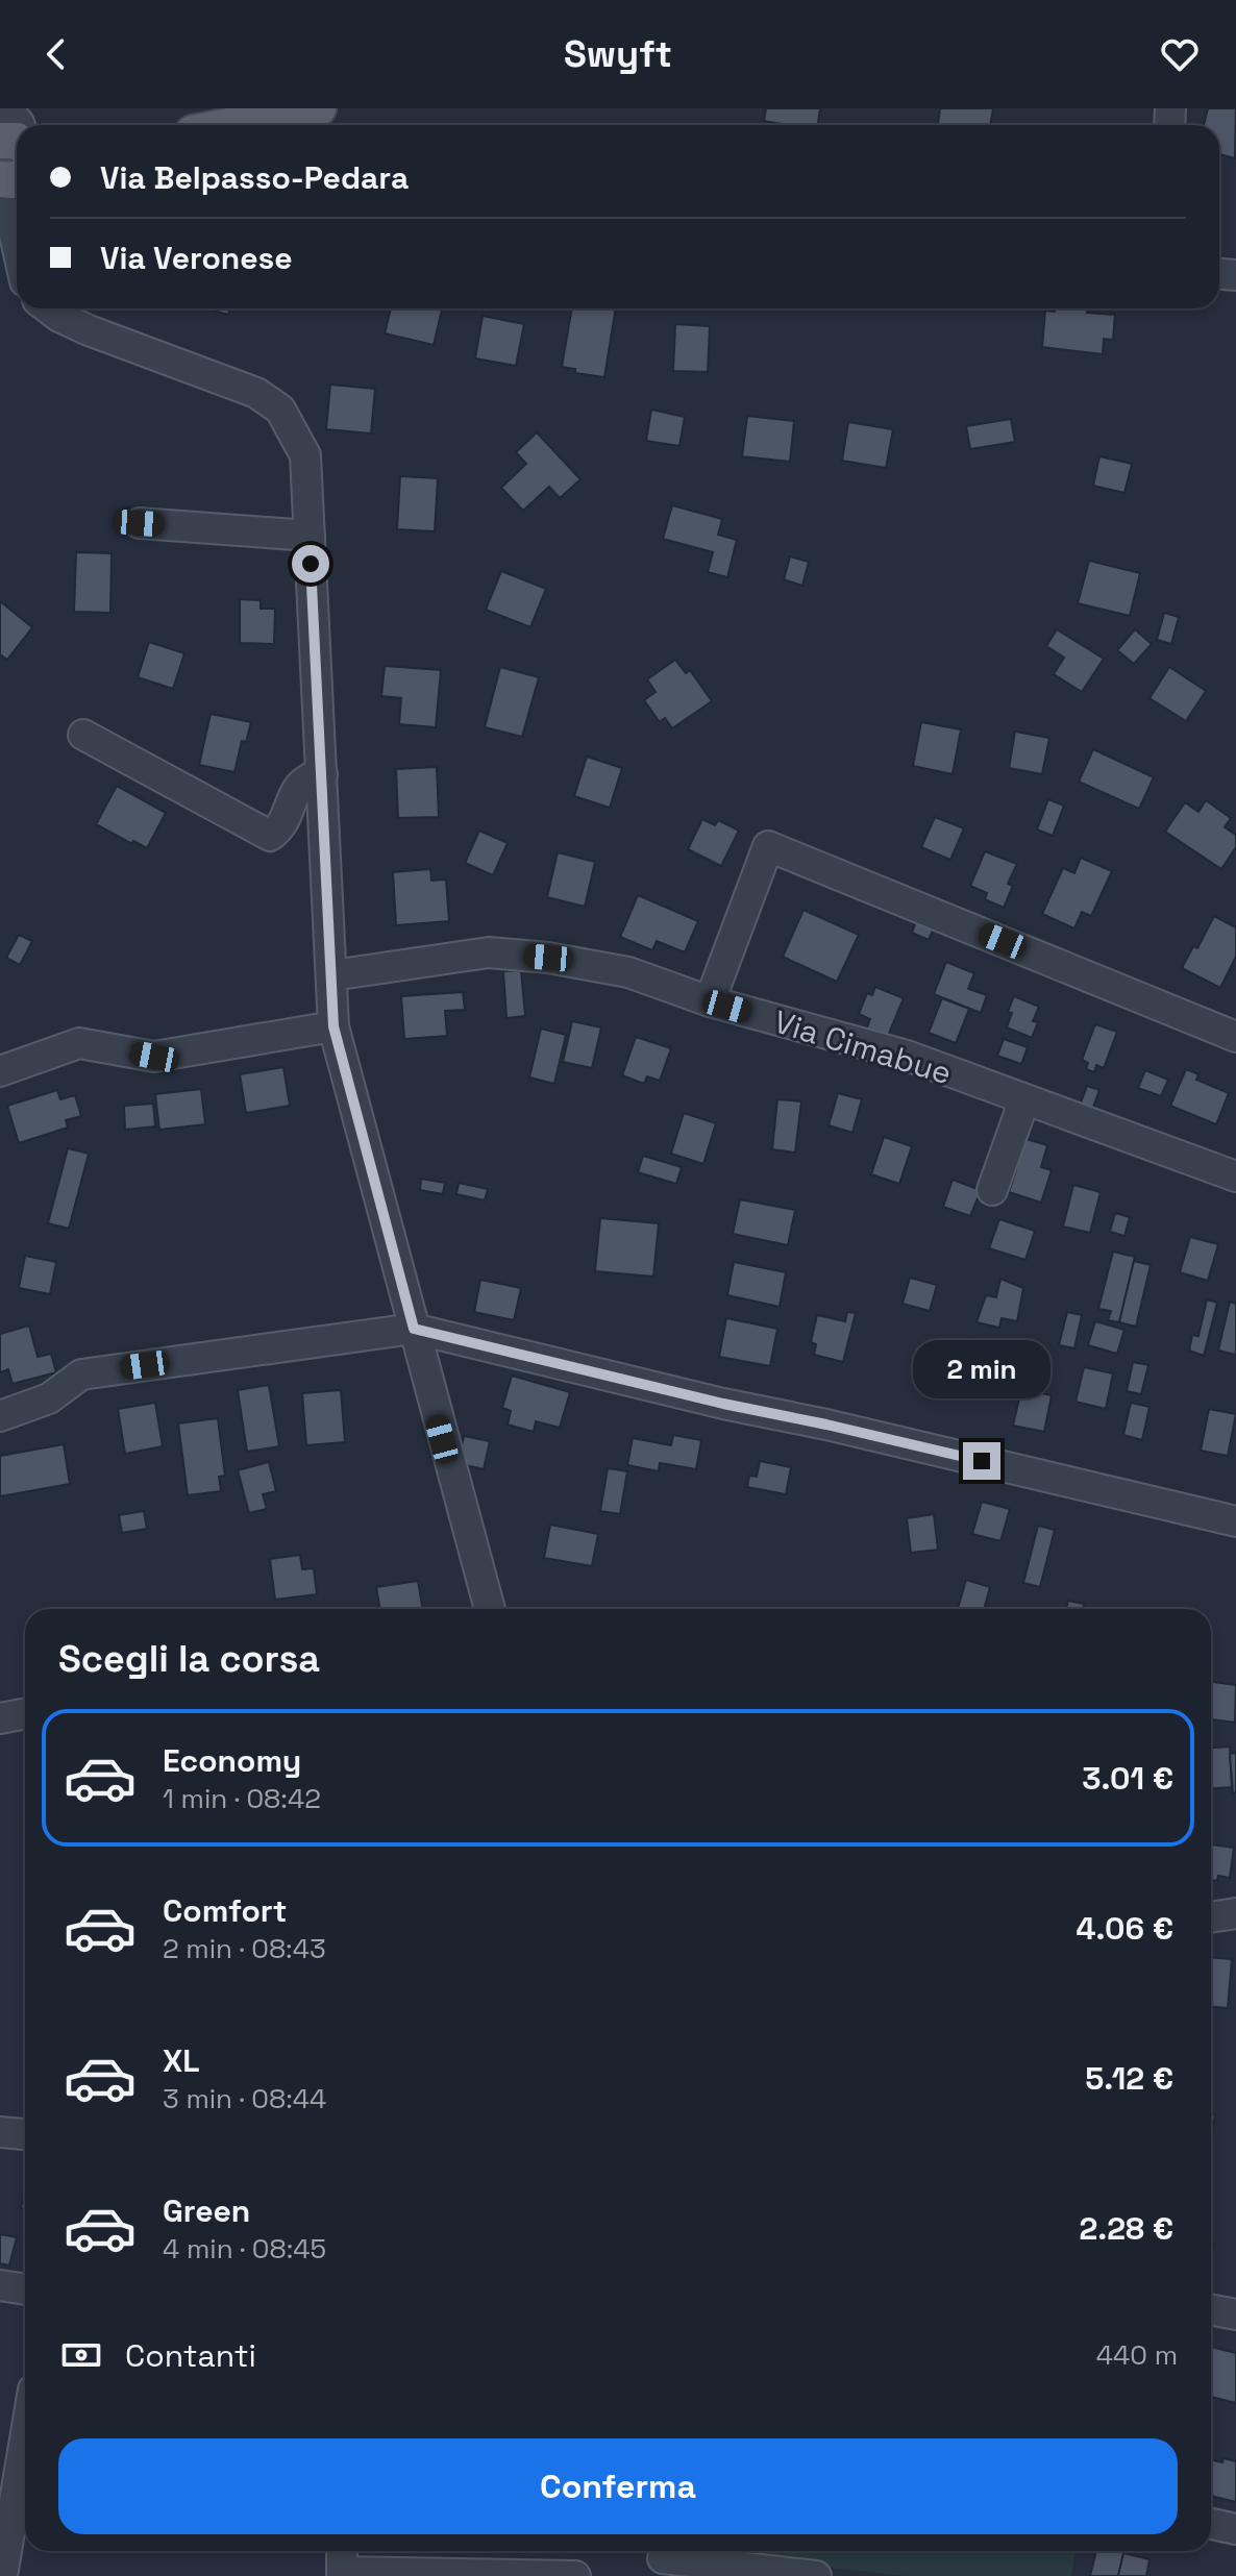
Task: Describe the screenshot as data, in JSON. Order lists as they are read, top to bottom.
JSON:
{
  "streets": {
    "street": ["Via Cimabue"]
  },
  "page": {
    "header": "Swyft",
    "banner": ["Via Belpasso-Pedara", "Via Veronese"],
    "bubble": "2 min",
    "heading": "Scegli la corsa",
    "list": [
      {
        "name": "Economy",
        "note": "1 min · 08:42",
        "value": "3.01 €"
      },
      {
        "name": "Comfort",
        "note": "2 min · 08:43",
        "value": "4.06 €"
      },
      {
        "name": "XL",
        "note": "3 min · 08:44",
        "value": "5.12 €"
      },
      {
        "name": "Green",
        "note": "4 min · 08:45",
        "value": "2.28 €"
      }
    ],
    "pay": ["Contanti", "440 m"],
    "buttons": "Conferma"
  }
}
